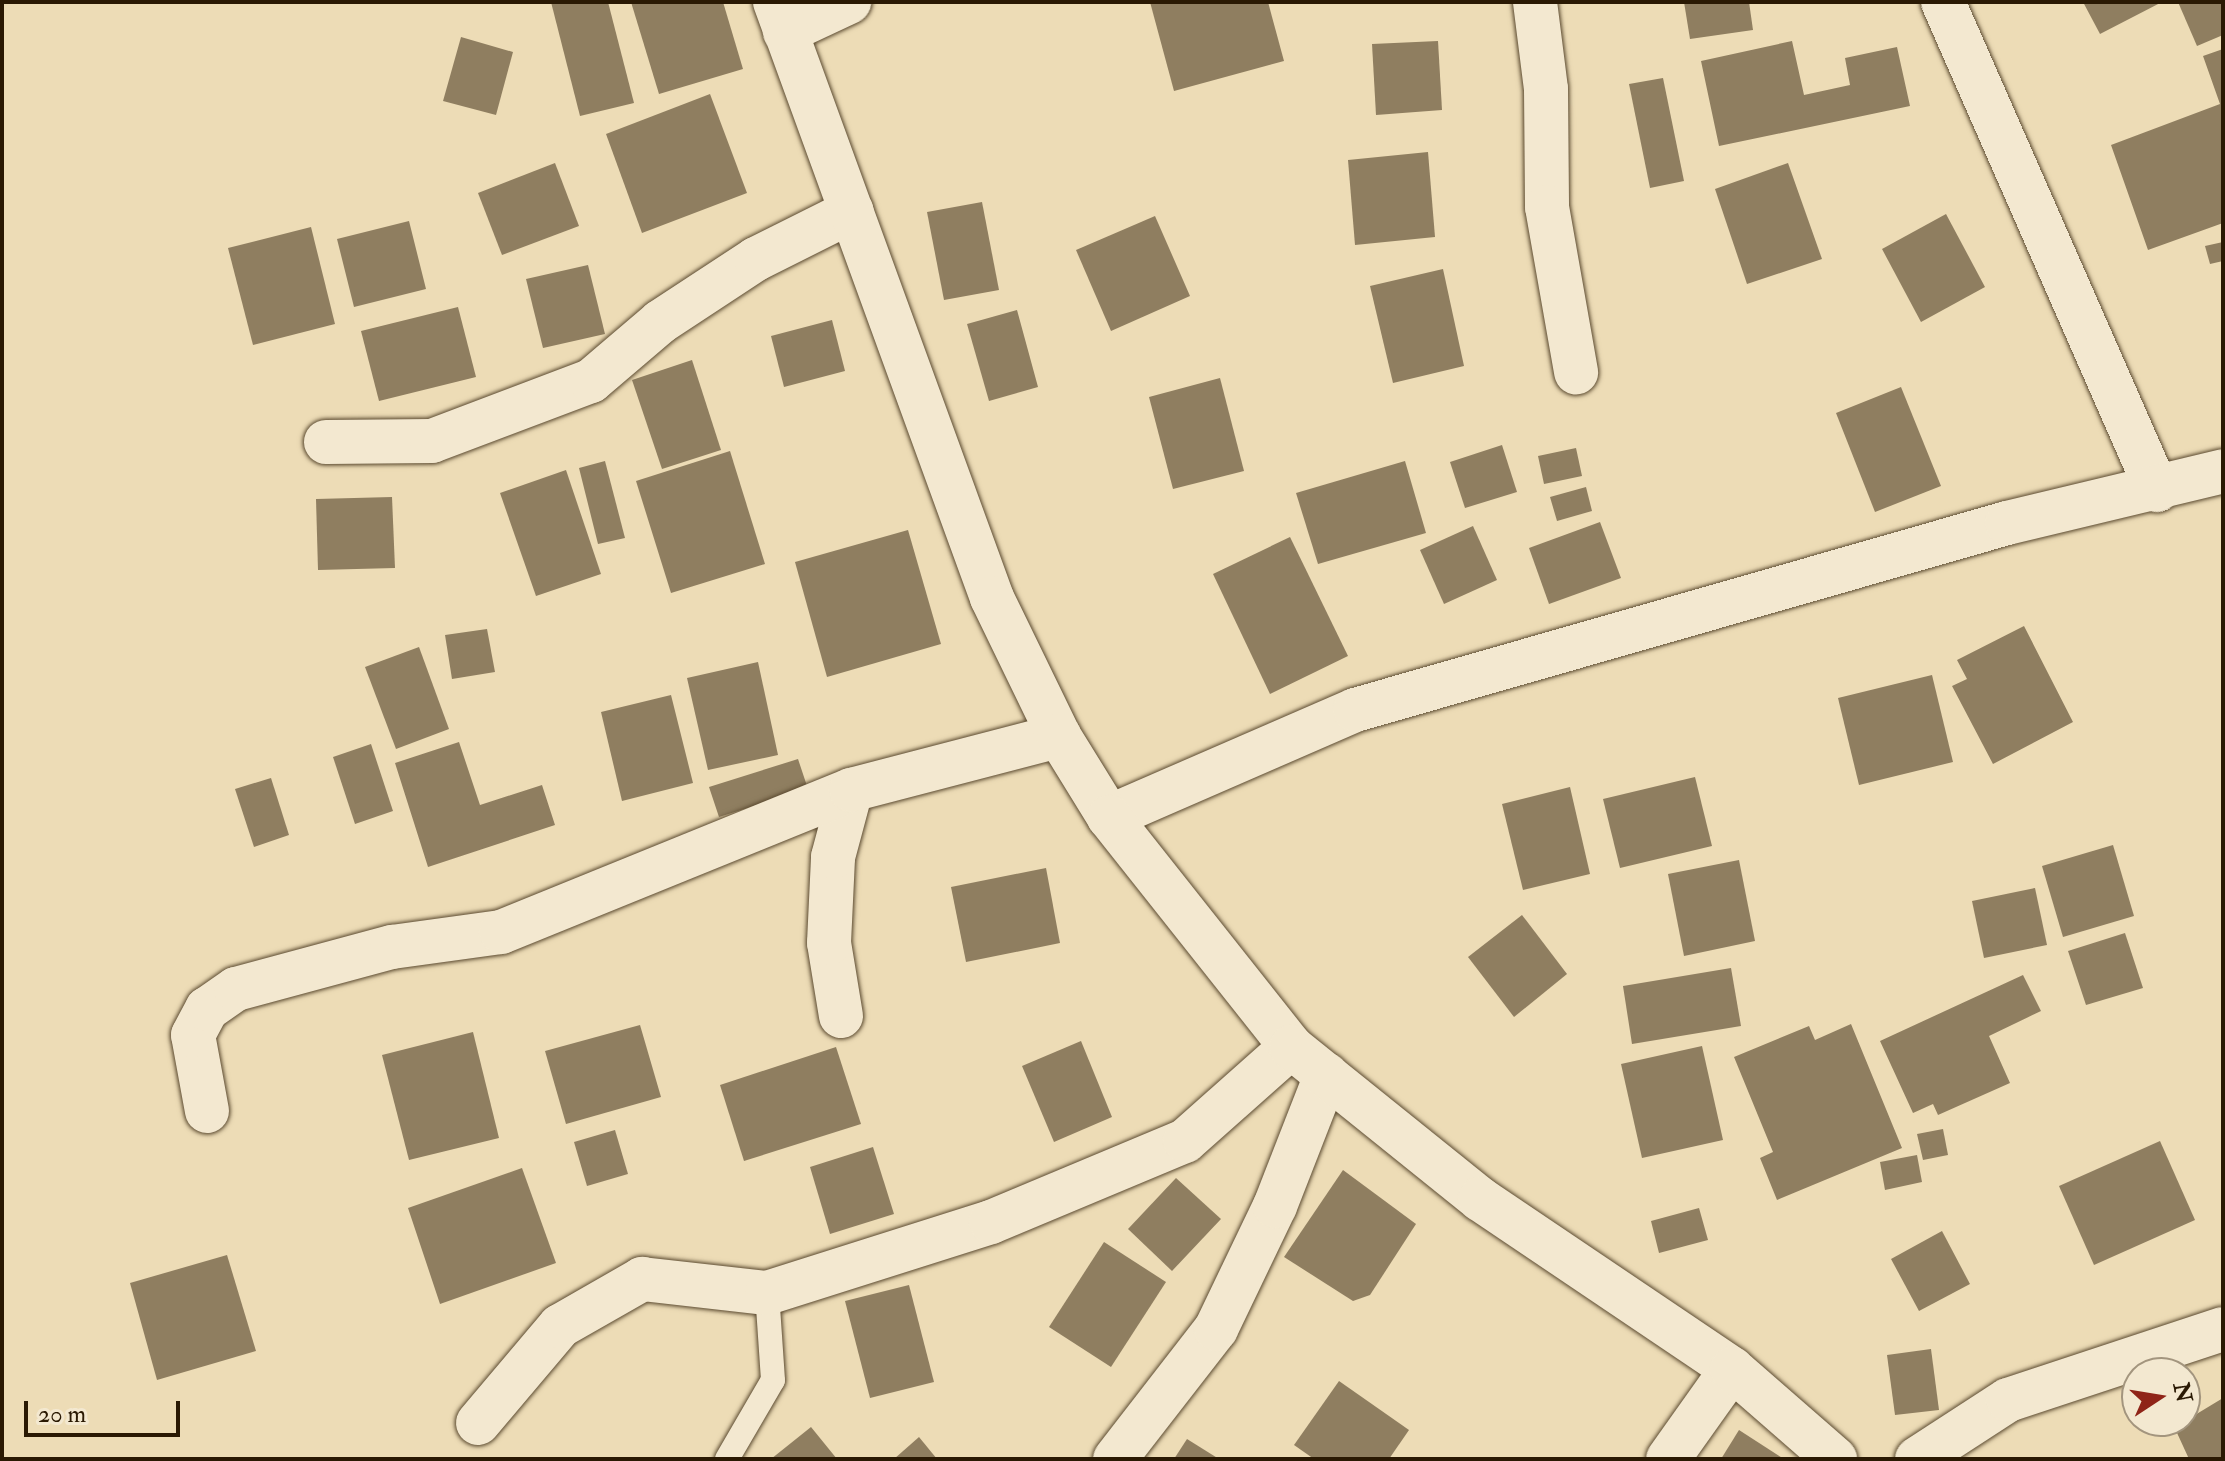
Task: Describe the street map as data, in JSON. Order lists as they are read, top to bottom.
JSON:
{
  "scale_bar": "20 m",
  "north": "right"
}
